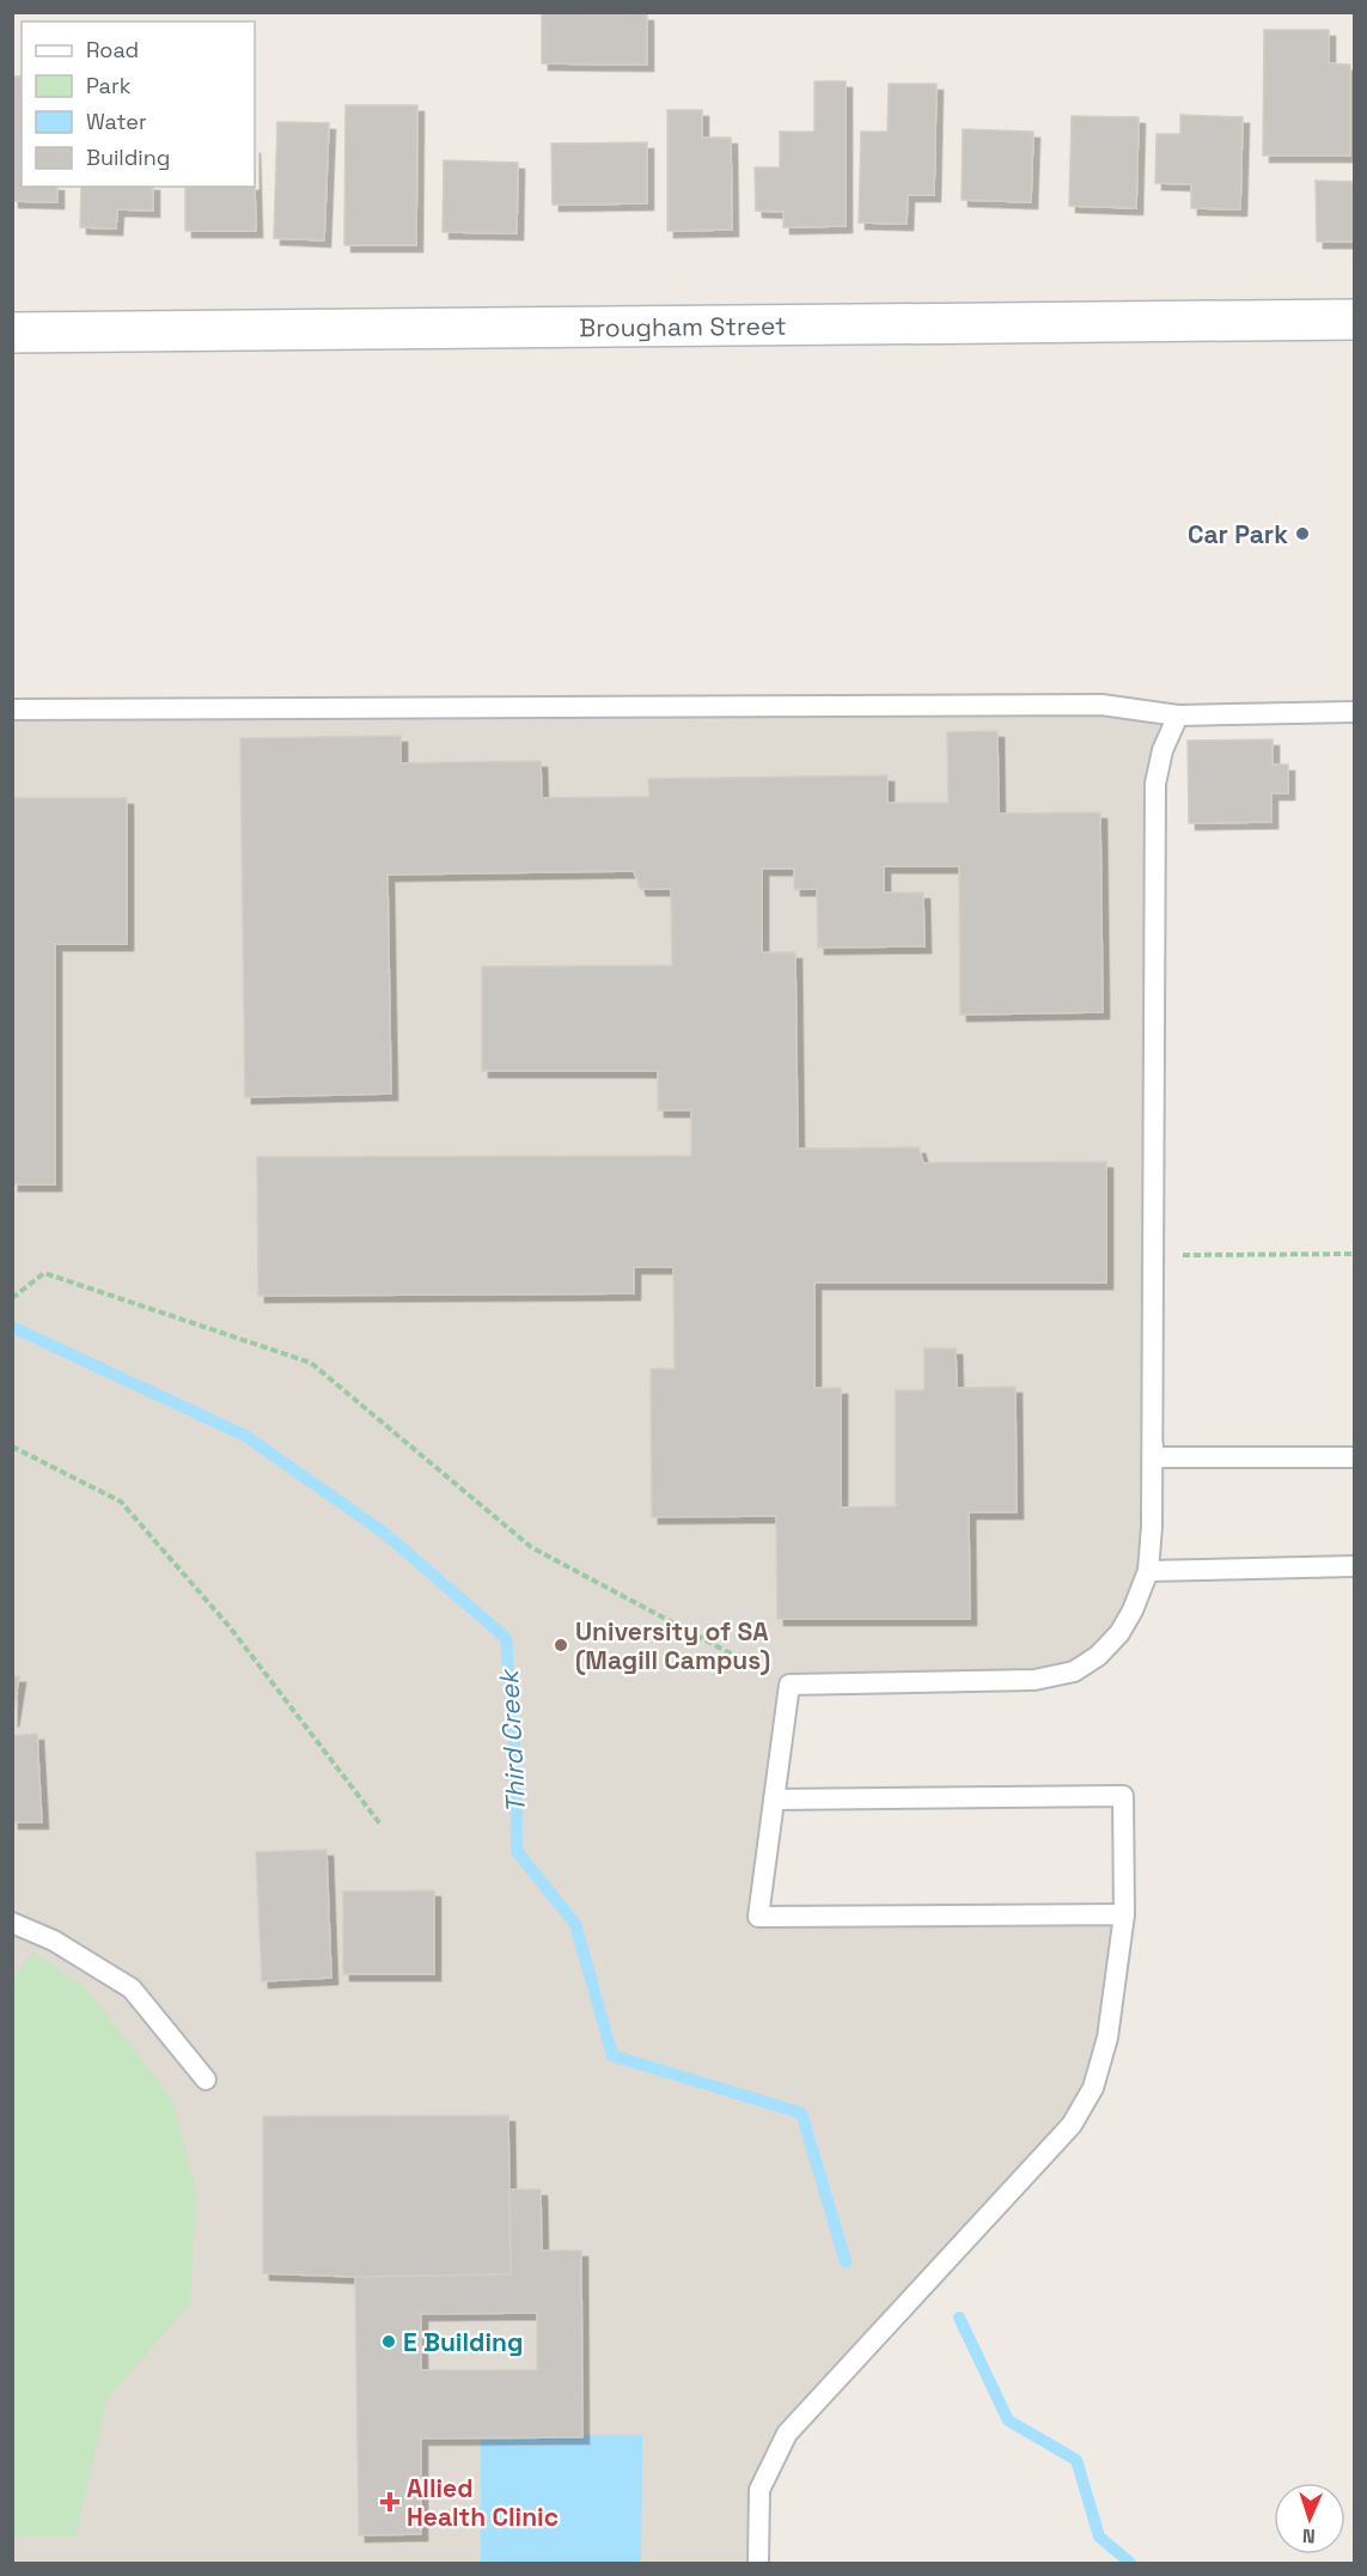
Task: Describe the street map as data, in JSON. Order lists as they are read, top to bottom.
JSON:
{
  "streets": {
    "street": ["Brougham Street"]
  },
  "water": ["Third Creek"],
  "places": {
    "other": ["Car Park", "University of SA (Magill Campus)", "E Building"],
    "health": ["Allied Health Clinic"]
  },
  "legend": [
    "Road",
    "Park",
    "Water",
    "Building"
  ],
  "north": "bottom"
}
